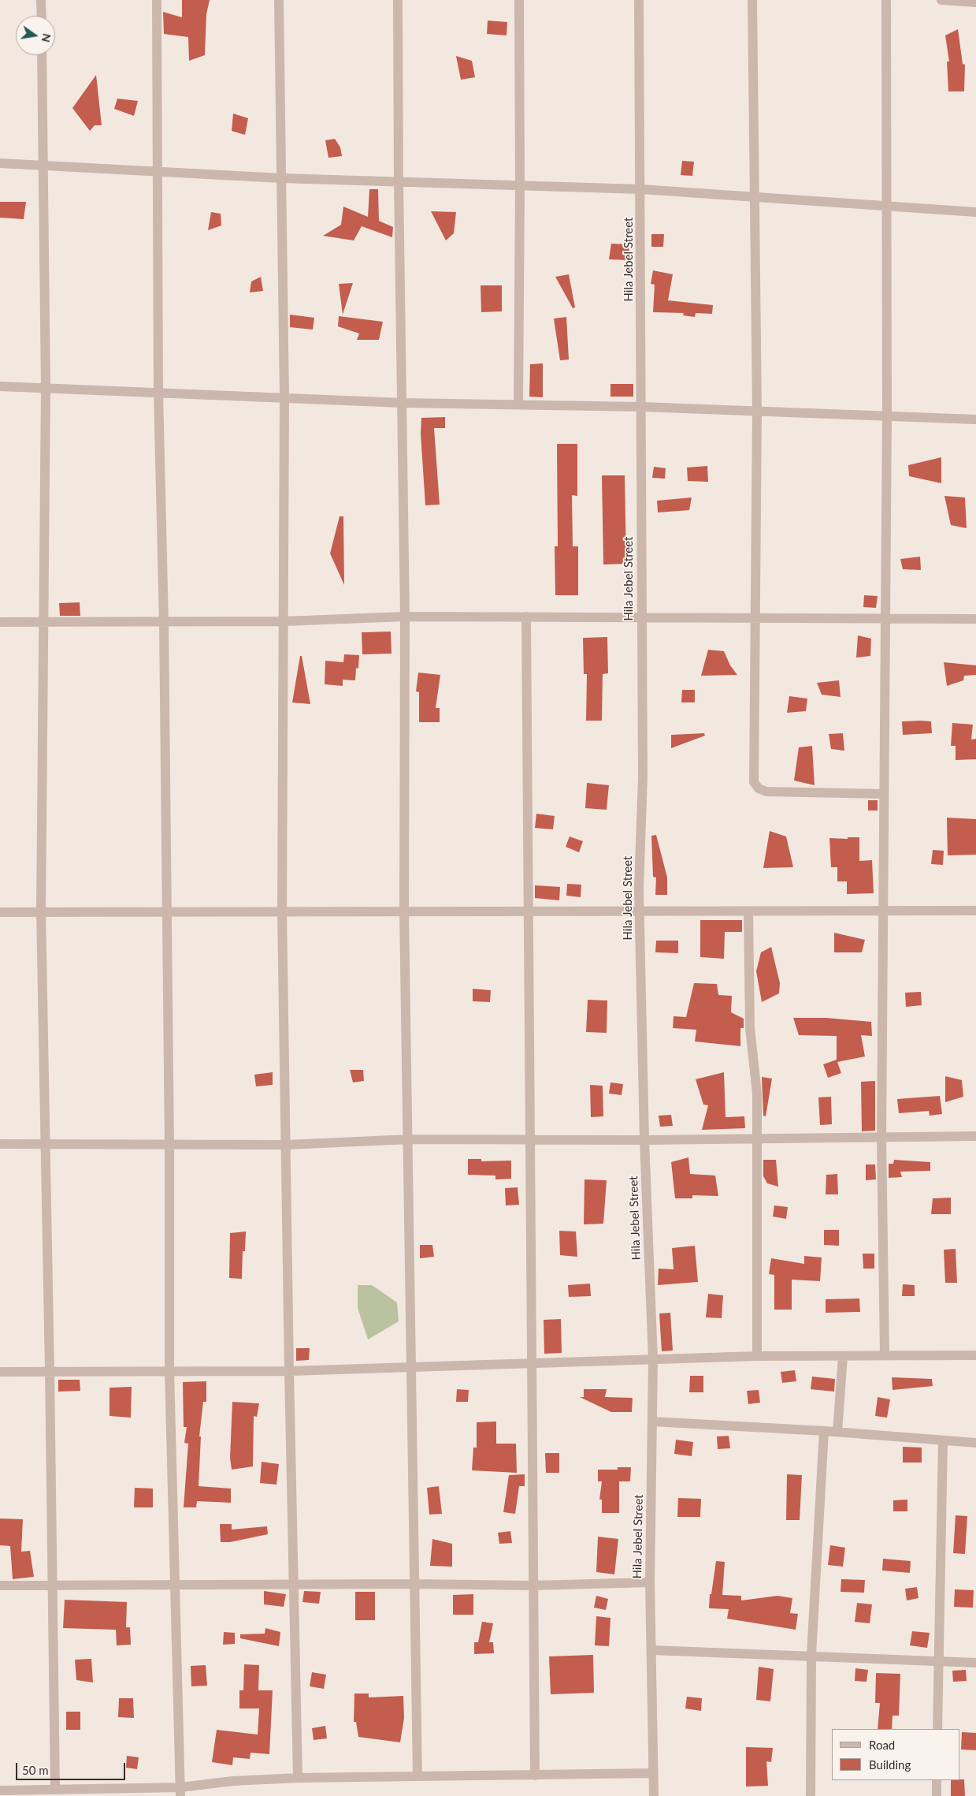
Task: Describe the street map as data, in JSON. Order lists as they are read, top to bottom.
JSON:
{
  "streets": {
    "street": ["Hila Jebel Street"]
  },
  "legend": ["Road", "Building"],
  "scale_bar": "50 m",
  "north": "right"
}
